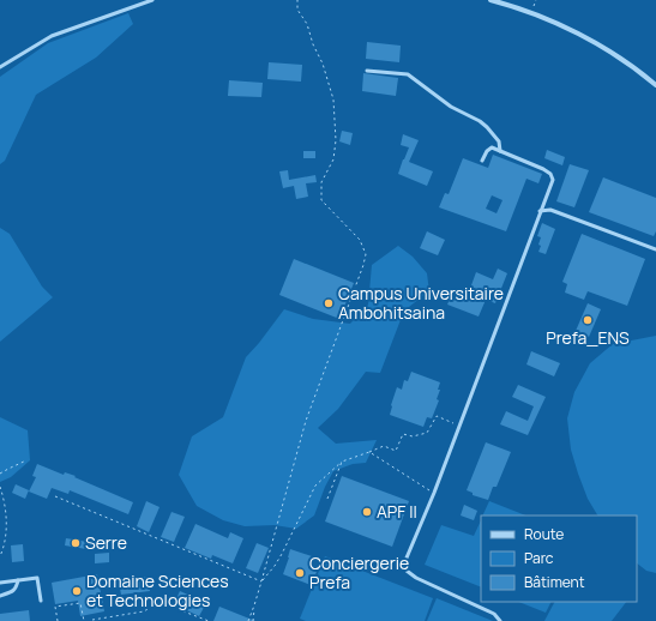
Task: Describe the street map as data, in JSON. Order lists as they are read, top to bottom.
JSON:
{
  "places": [
    "Campus Universitaire Ambohitsaina",
    "Prefa_ENS",
    "APF II",
    "Serre",
    "Conciergerie Prefa",
    "Domaine Sciences et Technologies"
  ],
  "legend": ["Route", "Parc", "Bâtiment"]
}
